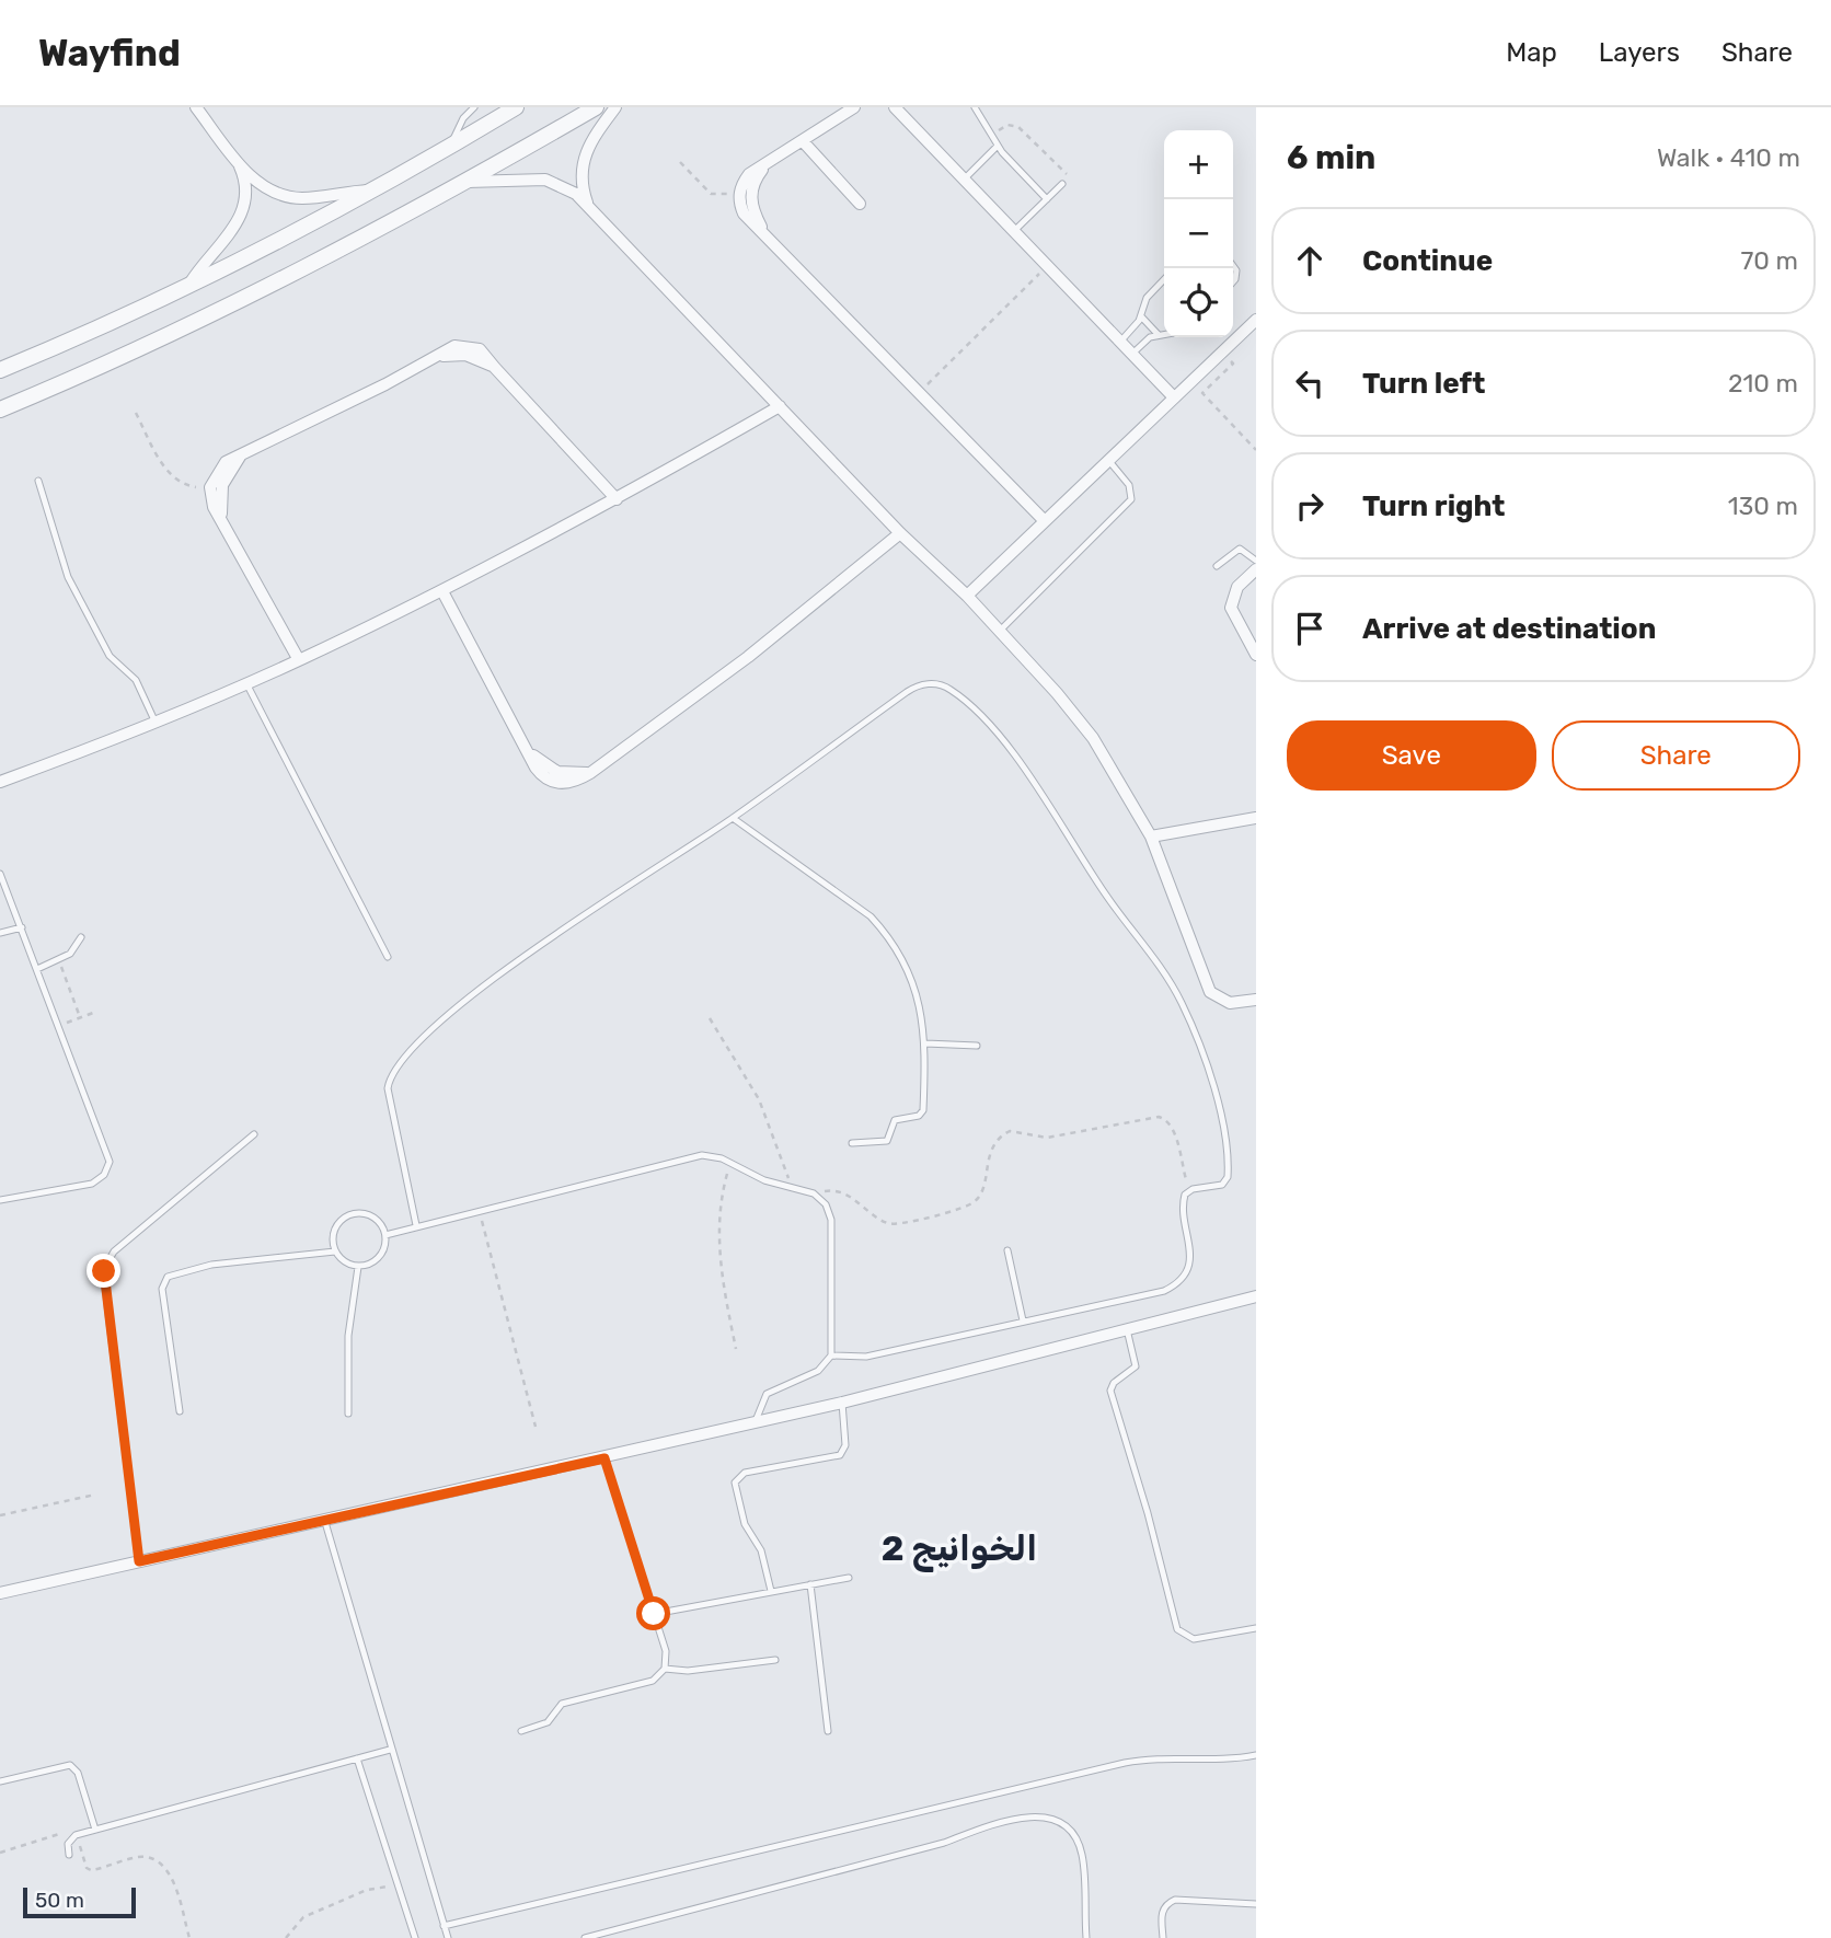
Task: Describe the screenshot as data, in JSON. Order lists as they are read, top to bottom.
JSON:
{
  "districts": ["الخوانيج 2"],
  "scale_bar": "50 m",
  "page": {
    "header": "Wayfind",
    "nav": ["Map", "Layers", "Share"],
    "heading": ["6 min", "Walk · 410 m"],
    "map_buttons": ["+", "−"],
    "list": [
      ["Continue", "70 m"],
      ["Turn left", "210 m"],
      ["Turn right", "130 m"],
      "Arrive at destination"
    ],
    "buttons": ["Save", "Share"],
    "scale": "50 m"
  }
}
